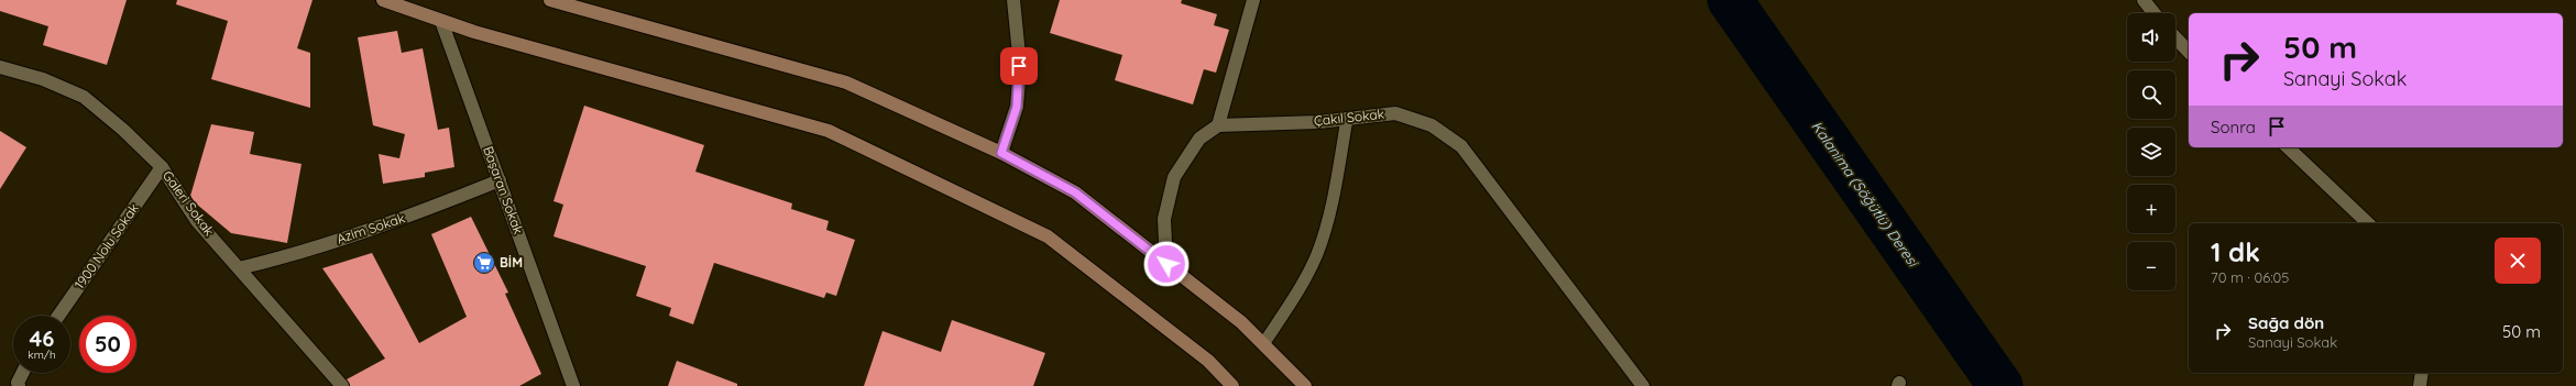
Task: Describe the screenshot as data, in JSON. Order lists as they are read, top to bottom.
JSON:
{
  "streets": {
    "street": [
      "Çakıl Sokak",
      "Başaran Sokak",
      "Galeri Sokak",
      "Azim Sokak",
      "1900 Nolu Sokak"
    ]
  },
  "crossings": [
    ["Başaran Sokak", "Azim Sokak"],
    ["Galeri Sokak", "Azim Sokak"],
    ["Galeri Sokak", "1900 Nolu Sokak"]
  ],
  "water": ["Kalanima (Söğütlü) Deresi"],
  "places": {
    "supermarket": ["BİM"]
  },
  "page": {
    "map_buttons": ["+", "−"],
    "turn": ["50 m", "Sanayi Sokak"],
    "then": "Sonra",
    "heading": ["1 dk", "70 m · 06:05"],
    "list": [
      {
        "name": "Sağa dön",
        "note": "Sanayi Sokak",
        "value": "50 m"
      }
    ],
    "speed": "46 km/h",
    "limit": "50"
  }
}
